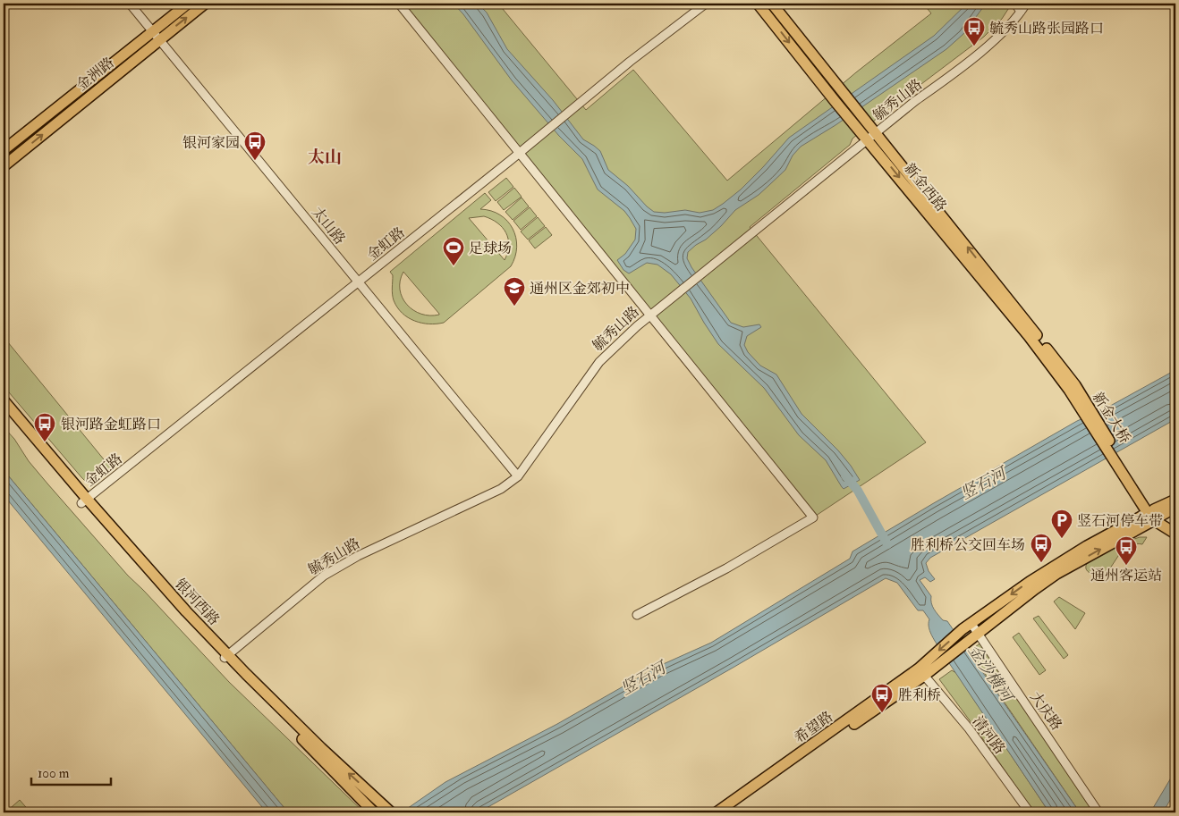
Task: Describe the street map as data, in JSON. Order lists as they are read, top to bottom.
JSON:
{
  "streets": {
    "main road": [
      "金洲路",
      "新金西路",
      "新金大桥",
      "银河西路",
      "希望路"
    ],
    "street": [
      "毓秀山路",
      "太山路",
      "金虹路",
      "大庆路",
      "清河路"
    ]
  },
  "crossings": [
    ["金洲路", "太山路"],
    ["毓秀山路", "新金西路"],
    ["毓秀山路", "太山路"],
    ["毓秀山路", "银河西路"],
    ["新金西路", "新金大桥"],
    ["太山路", "金虹路"],
    ["金虹路", "银河西路"],
    ["大庆路", "希望路"],
    ["希望路", "清河路"]
  ],
  "districts": ["太山"],
  "water": ["竖石河", "金沙横河"],
  "places": {
    "bus stop": [
      "毓秀山路张园路口",
      "银河家园",
      "银河路金虹路口",
      "胜利桥公交回车场",
      "通州客运站",
      "胜利桥"
    ],
    "sports": ["足球场"],
    "school or university": ["通州区金郊初中"],
    "parking": ["竖石河停车带"]
  },
  "scale_bar": "100 m"
}
